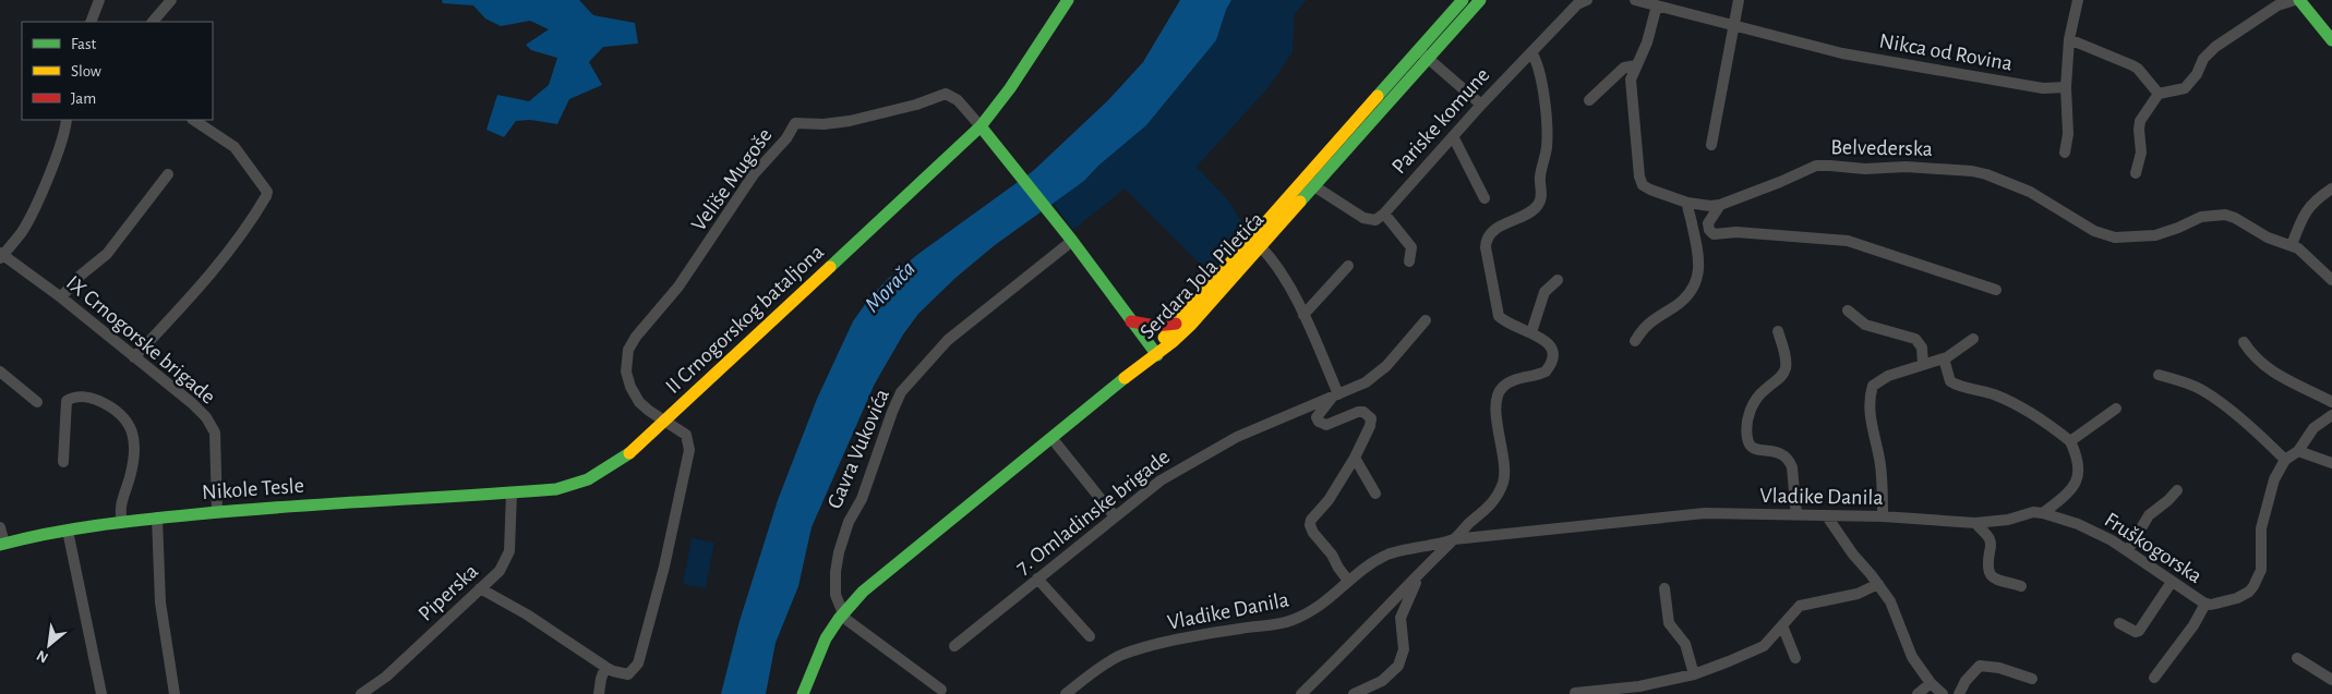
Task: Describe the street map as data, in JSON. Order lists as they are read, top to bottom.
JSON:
{
  "streets": {
    "main road": ["Serdara Jola Piletića", "II Crnogorskog bataljona", "Nikole Tesle"],
    "street": [
      "Nikca od Rovina",
      "Pariske komune",
      "Belvederska",
      "Veliše Mugoše",
      "IX Crnogorske brigade",
      "Gavra Vukovića",
      "Vladike Danila",
      "7. Omladinske brigade",
      "Fruškogorska",
      "Piperska"
    ]
  },
  "crossings": [
    ["Veliše Mugoše", "II Crnogorskog bataljona"],
    ["Serdara Jola Piletića", "Gavra Vukovića"],
    ["II Crnogorskog bataljona", "Nikole Tesle"],
    ["II Crnogorskog bataljona", "Piperska"],
    ["IX Crnogorske brigade", "Nikole Tesle"],
    ["Nikole Tesle", "Piperska"],
    ["Vladike Danila", "Fruškogorska"]
  ],
  "water": ["Morača"],
  "legend": ["Fast", "Slow", "Jam"],
  "north": "bottom left"
}
